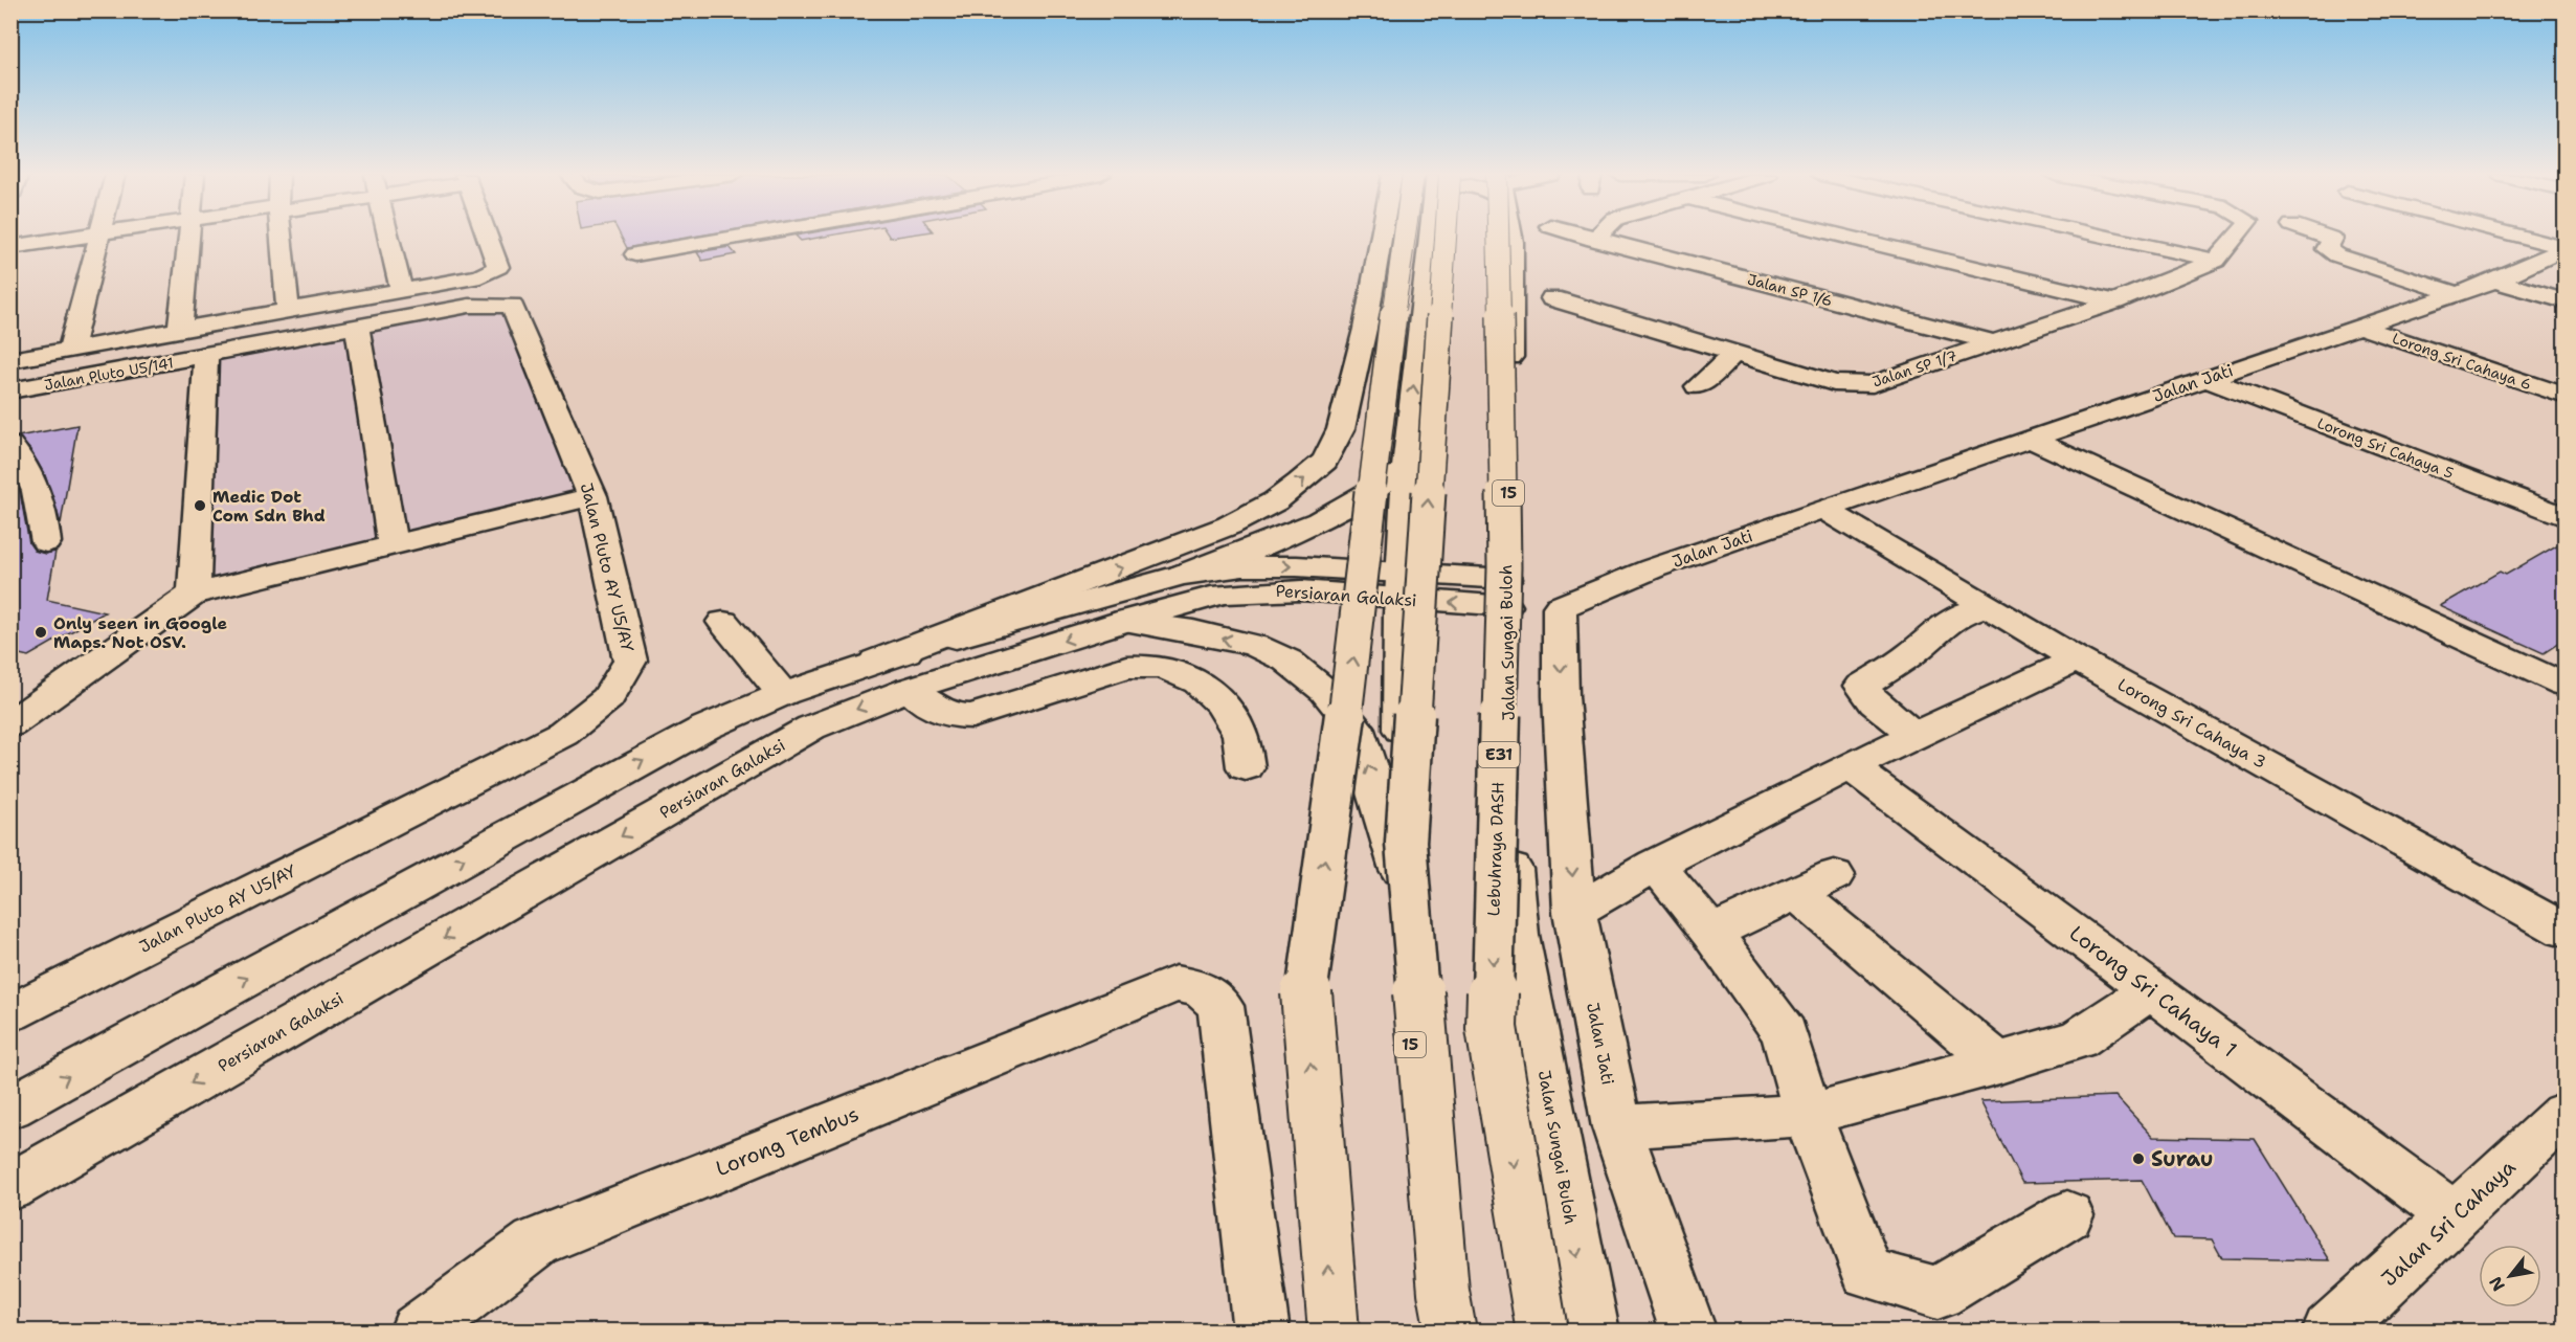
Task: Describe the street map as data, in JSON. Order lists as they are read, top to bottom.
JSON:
{
  "streets": {
    "main road": [
      "Jalan SP 1/6",
      "Lorong Sri Cahaya 6",
      "Jalan SP 1/7",
      "Jalan Pluto U5/141",
      "Jalan Jati",
      "Lorong Sri Cahaya 5",
      "15",
      "Jalan Pluto AY U5/AY",
      "Persiaran Galaksi",
      "Jalan Sungai Buloh",
      "Lorong Sri Cahaya 3",
      "E31",
      "Lebuhraya DASH",
      "Lorong Sri Cahaya 1",
      "Lorong Tembus",
      "Jalan Sri Cahaya"
    ]
  },
  "crossings": [
    ["Jalan SP 1/6", "Jalan SP 1/7"],
    ["Lorong Sri Cahaya 6", "Jalan Jati"],
    ["Jalan Pluto U5/141", "Jalan Pluto AY U5/AY"],
    ["Jalan Jati", "Lorong Sri Cahaya 5"],
    ["Jalan Jati", "Lorong Sri Cahaya 3"],
    ["15", "Persiaran Galaksi"],
    ["Persiaran Galaksi", "Jalan Sungai Buloh"],
    ["Lorong Sri Cahaya 1", "Jalan Sri Cahaya"]
  ],
  "places": ["Medic Dot Com Sdn Bhd", "Only seen in Google Maps. Not OSV.", "Surau"],
  "north": "bottom left"
}
